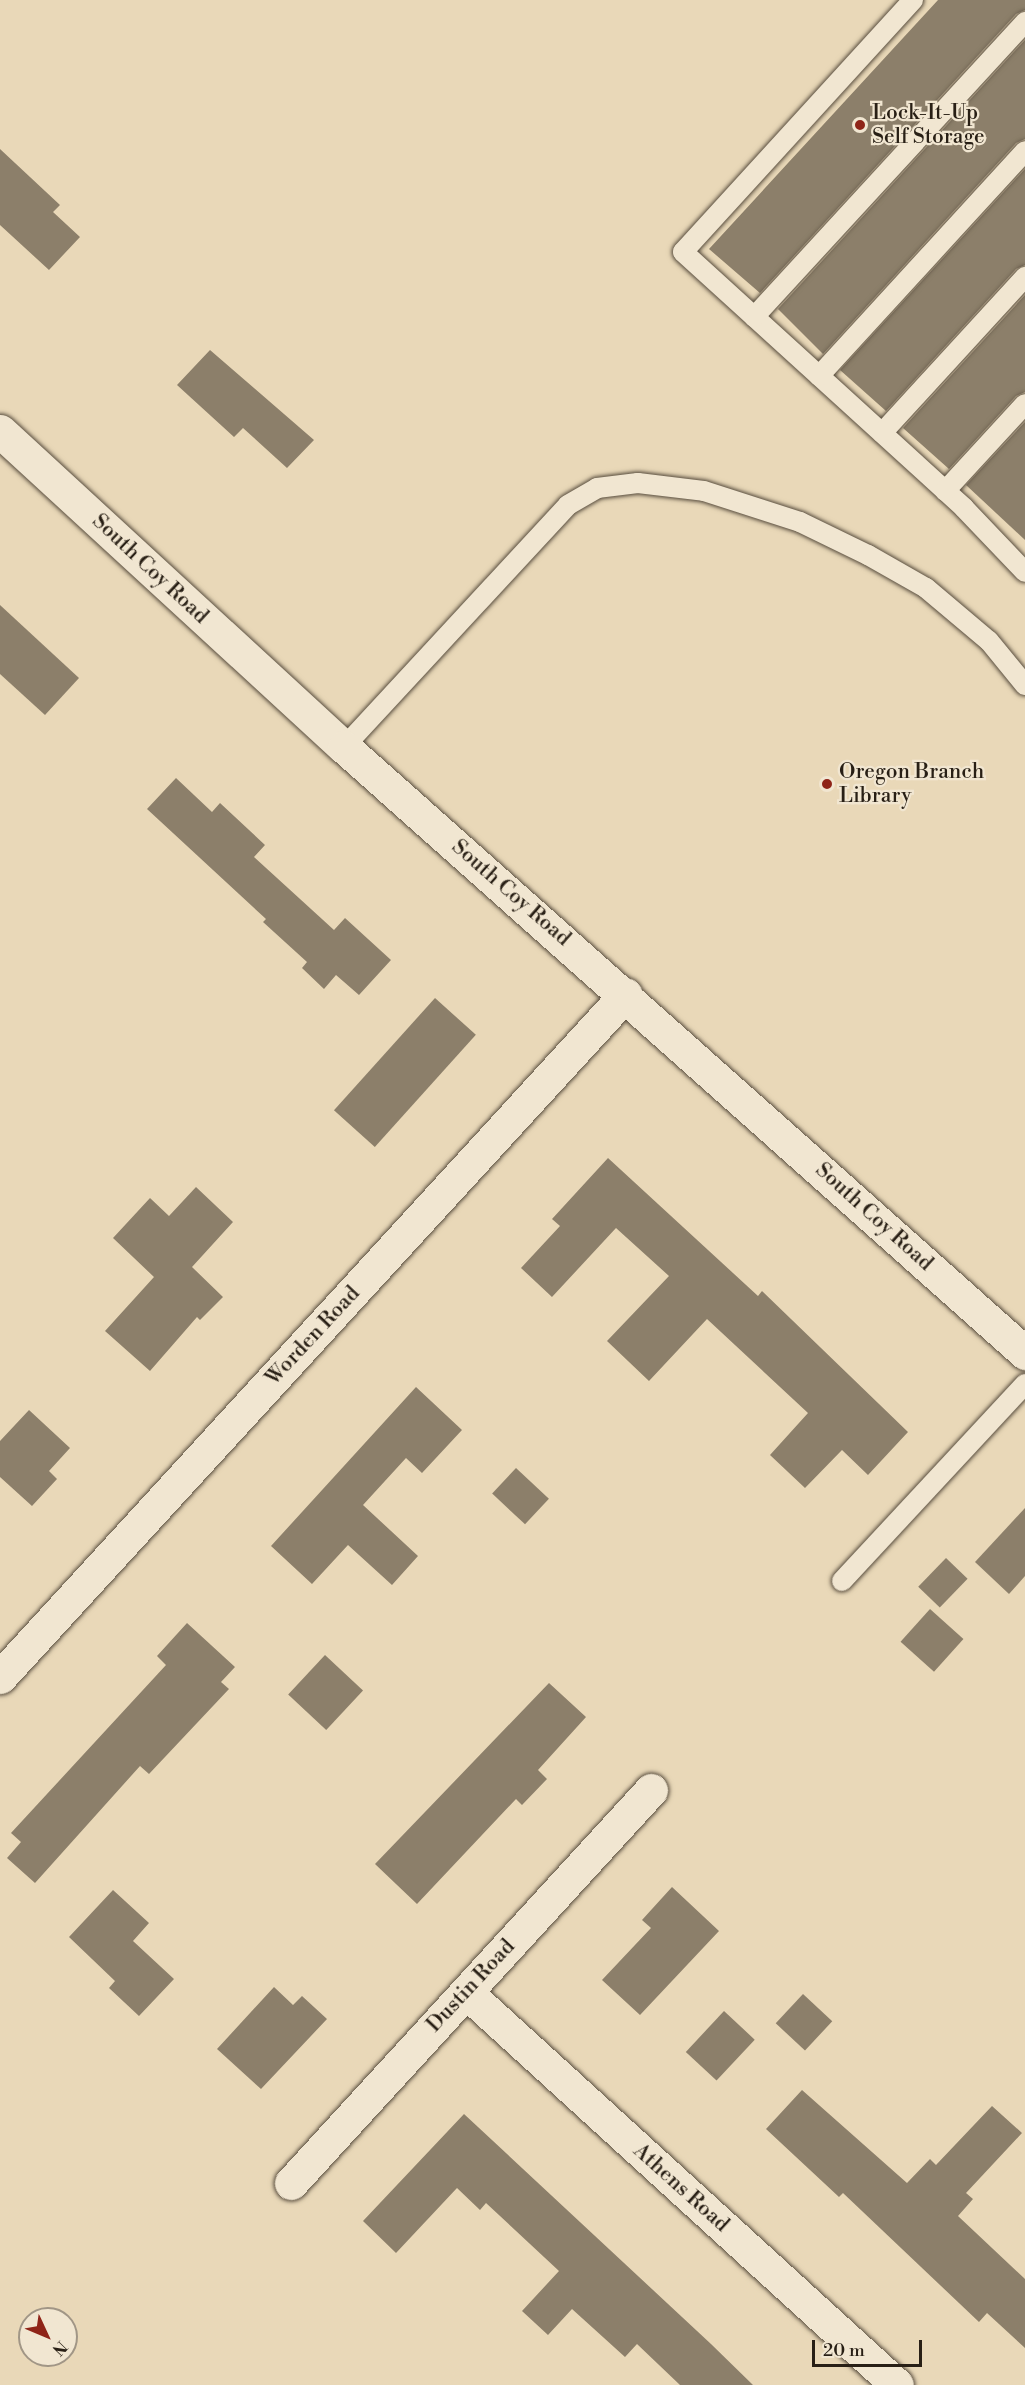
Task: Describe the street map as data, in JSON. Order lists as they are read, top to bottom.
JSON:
{
  "streets": {
    "street": [
      "South Coy Road",
      "Worden Road",
      "Dustin Road",
      "Athens Road"
    ]
  },
  "crossings": [
    ["South Coy Road", "Worden Road"],
    ["Dustin Road", "Athens Road"]
  ],
  "places": ["Lock-It-Up Self Storage", "Oregon Branch Library"],
  "scale_bar": "20 m",
  "north": "bottom right"
}
